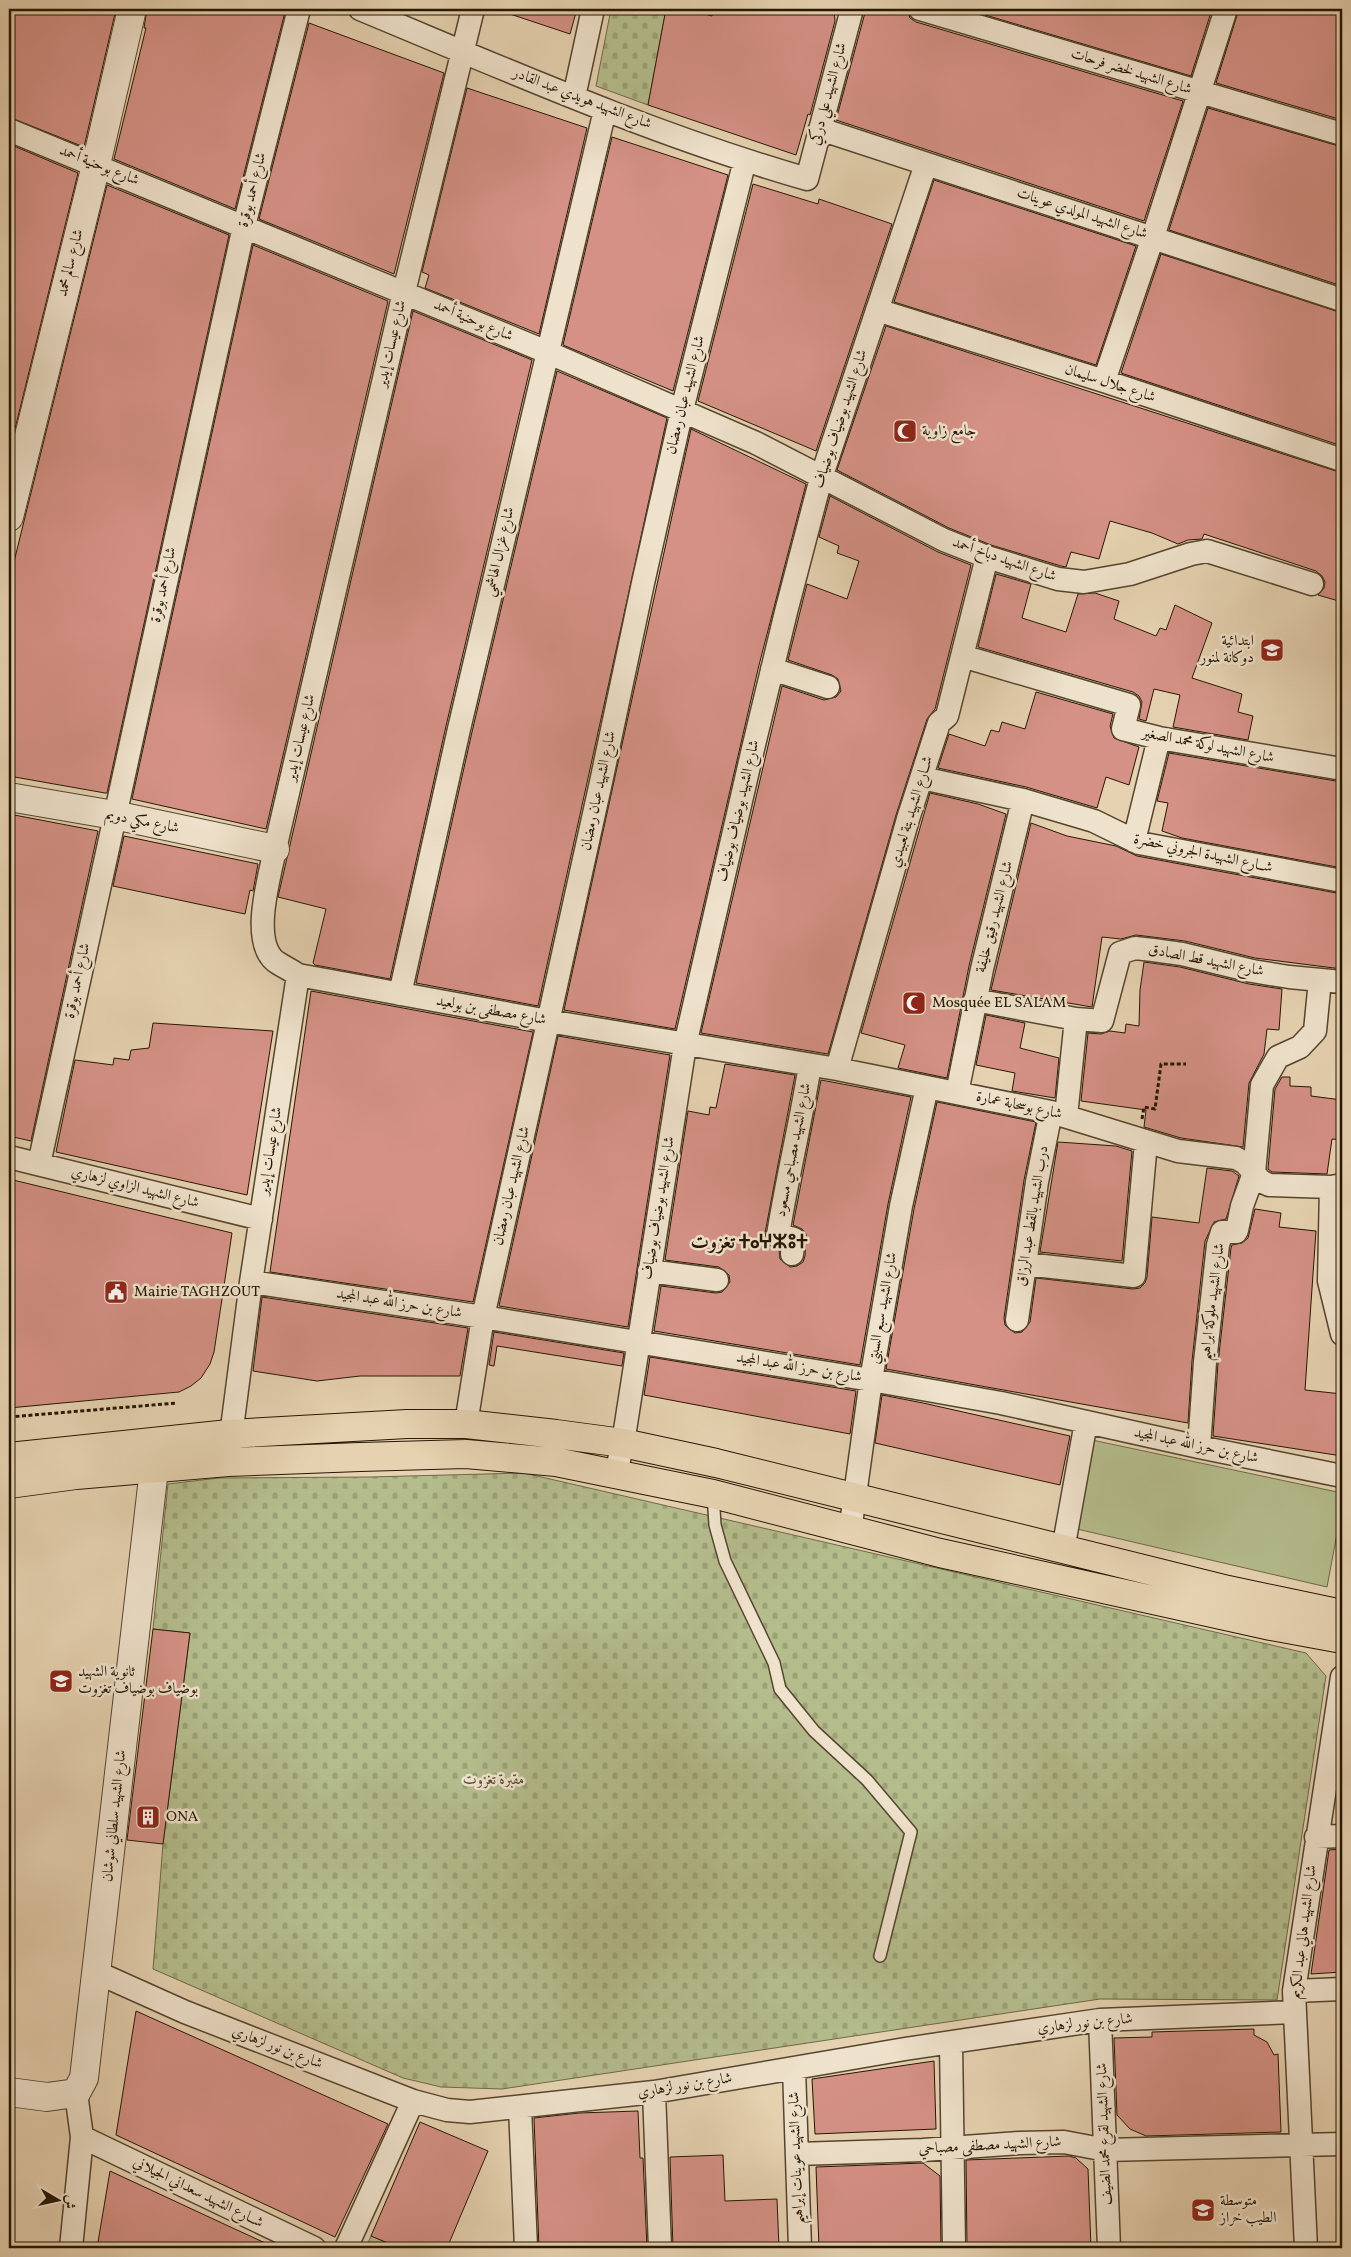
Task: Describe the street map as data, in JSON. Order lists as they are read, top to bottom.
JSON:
{
  "streets": {
    "street": [
      "شارع الشهيد لخضر فرحات",
      "شارع الشهيد علي دركي",
      "شارع الشهيد هويدي عبد القادر",
      "شارع بوحنية أحمد",
      "شارع أحمد بوقرة",
      "شارع الشهيد المولدي عوينات",
      "شارع سالم محمد",
      "شارع عيسات إيدير",
      "شارع جلال سليمان",
      "شارع الشهيد عبان رمضان",
      "شارع الشهيد بوضياف بوضياف",
      "شارع غزال الهاشمي",
      "شارع الشهيد دباخ أحمد",
      "شارع الشهيد لوكة محمد الصغير",
      "شــارع الشهيد بتة لعبيدي",
      "شارع مكي دويم",
      "شــارع الشهيدة الجروني خضرة",
      "شارع الشهيد رقيق خليفة",
      "شارع الشهيد قط الصادق",
      "شارع مصطفى بن بولعيد",
      "شارع بوسحابة عمارة",
      "شارع الشهيد مصباحي مسعود",
      "شارع الشهيد الزاوي لزهاري",
      "درب الشهيد بالقط عبد الرزاق",
      "شارع الشهيد ملوكة ابراهيم",
      "شارع بن حرز الله عبد المجيد",
      "شارع الشهيد سبع السبتي",
      "شارع الشهيد سلطاني شوشان",
      "شارع الشهيد هالي عبد الكريم",
      "شارع بن نور لزهاري",
      "شارع الشهيد لقرع محمد الضيف",
      "شارع الشهيد مصطفى مصباحي",
      "شارع الشهيد عوينات إبراهيم",
      "شــارع الشهيد سعداني الجيلاني"
    ]
  },
  "crossings": [
    ["شارع الشهيد علي دركي", "شارع الشهيد هويدي عبد القادر"],
    ["شارع الشهيد علي دركي", "شارع الشهيد المولدي عوينات"],
    ["شارع الشهيد هويدي عبد القادر", "شارع عيسات إيدير"],
    ["شارع الشهيد هويدي عبد القادر", "شارع الشهيد عبان رمضان"],
    ["شارع الشهيد هويدي عبد القادر", "شارع غزال الهاشمي"],
    ["شارع بوحنية أحمد", "شارع أحمد بوقرة"],
    ["شارع بوحنية أحمد", "شارع سالم محمد"],
    ["شارع بوحنية أحمد", "شارع عيسات إيدير"],
    ["شارع بوحنية أحمد", "شارع الشهيد عبان رمضان"],
    ["شارع بوحنية أحمد", "شارع الشهيد بوضياف بوضياف"],
    ["شارع بوحنية أحمد", "شارع غزال الهاشمي"],
    ["شارع بوحنية أحمد", "شارع الشهيد دباخ أحمد"],
    ["شارع أحمد بوقرة", "شارع مكي دويم"],
    ["شارع أحمد بوقرة", "شارع الشهيد الزاوي لزهاري"],
    ["شارع الشهيد المولدي عوينات", "شارع الشهيد بوضياف بوضياف"],
    ["شارع عيسات إيدير", "شارع مكي دويم"],
    ["شارع عيسات إيدير", "شارع مصطفى بن بولعيد"],
    ["شارع عيسات إيدير", "شارع الشهيد الزاوي لزهاري"],
    ["شارع عيسات إيدير", "شارع بن حرز الله عبد المجيد"],
    ["شارع جلال سليمان", "شارع الشهيد بوضياف بوضياف"],
    ["شارع الشهيد عبان رمضان", "شارع مصطفى بن بولعيد"],
    ["شارع الشهيد عبان رمضان", "شارع بن حرز الله عبد المجيد"],
    ["شارع الشهيد بوضياف بوضياف", "شارع الشهيد دباخ أحمد"],
    ["شارع الشهيد بوضياف بوضياف", "شارع مصطفى بن بولعيد"],
    ["شارع الشهيد بوضياف بوضياف", "شارع بوسحابة عمارة"],
    ["شارع الشهيد بوضياف بوضياف", "شارع بن حرز الله عبد المجيد"],
    ["شارع غزال الهاشمي", "شارع مصطفى بن بولعيد"],
    ["شارع الشهيد دباخ أحمد", "شــارع الشهيد بتة لعبيدي"],
    ["شارع الشهيد لوكة محمد الصغير", "شــارع الشهيد بتة لعبيدي"],
    ["شــارع الشهيد بتة لعبيدي", "شــارع الشهيدة الجروني خضرة"],
    ["شــارع الشهيد بتة لعبيدي", "شارع بوسحابة عمارة"],
    ["شــارع الشهيدة الجروني خضرة", "شارع الشهيد رقيق خليفة"],
    ["شارع الشهيد رقيق خليفة", "شارع الشهيد قط الصادق"],
    ["شارع الشهيد رقيق خليفة", "شارع بوسحابة عمارة"],
    ["شارع الشهيد قط الصادق", "درب الشهيد بالقط عبد الرزاق"],
    ["شارع مصطفى بن بولعيد", "شارع بوسحابة عمارة"],
    ["شارع بوسحابة عمارة", "شارع الشهيد مصباحي مسعود"],
    ["شارع بوسحابة عمارة", "درب الشهيد بالقط عبد الرزاق"],
    ["شارع بوسحابة عمارة", "شارع الشهيد ملوكة ابراهيم"],
    ["شارع بوسحابة عمارة", "شارع الشهيد سبع السبتي"],
    ["شارع الشهيد ملوكة ابراهيم", "شارع بن حرز الله عبد المجيد"],
    ["شارع بن حرز الله عبد المجيد", "شارع الشهيد سبع السبتي"],
    ["شارع الشهيد سلطاني شوشان", "شارع بن نور لزهاري"],
    ["شارع الشهيد هالي عبد الكريم", "شارع بن نور لزهاري"],
    ["شارع الشهيد هالي عبد الكريم", "شارع الشهيد مصطفى مصباحي"],
    ["شارع بن نور لزهاري", "شارع الشهيد لقرع محمد الضيف"],
    ["شارع بن نور لزهاري", "شارع الشهيد عوينات إبراهيم"],
    ["شارع الشهيد لقرع محمد الضيف", "شارع الشهيد مصطفى مصباحي"],
    ["شارع الشهيد مصطفى مصباحي", "شارع الشهيد عوينات إبراهيم"]
  ],
  "districts": ["تغزوت ⵜⴰⵖⵣⵓⵜ"],
  "parks": ["مقبرة تغزوت"],
  "places": {
    "mosque": ["جامع زاوية", "Mosquée EL SALAM"],
    "school or university": ["ابتدائية دوكانة لمنور", "ثانوية الشهيد بوضياف بوضياف تغزوت", "متوسطة الطيب خراز"],
    "public building": ["Mairie TAGHZOUT"],
    "building": ["ONA"]
  },
  "north": "right"
}
